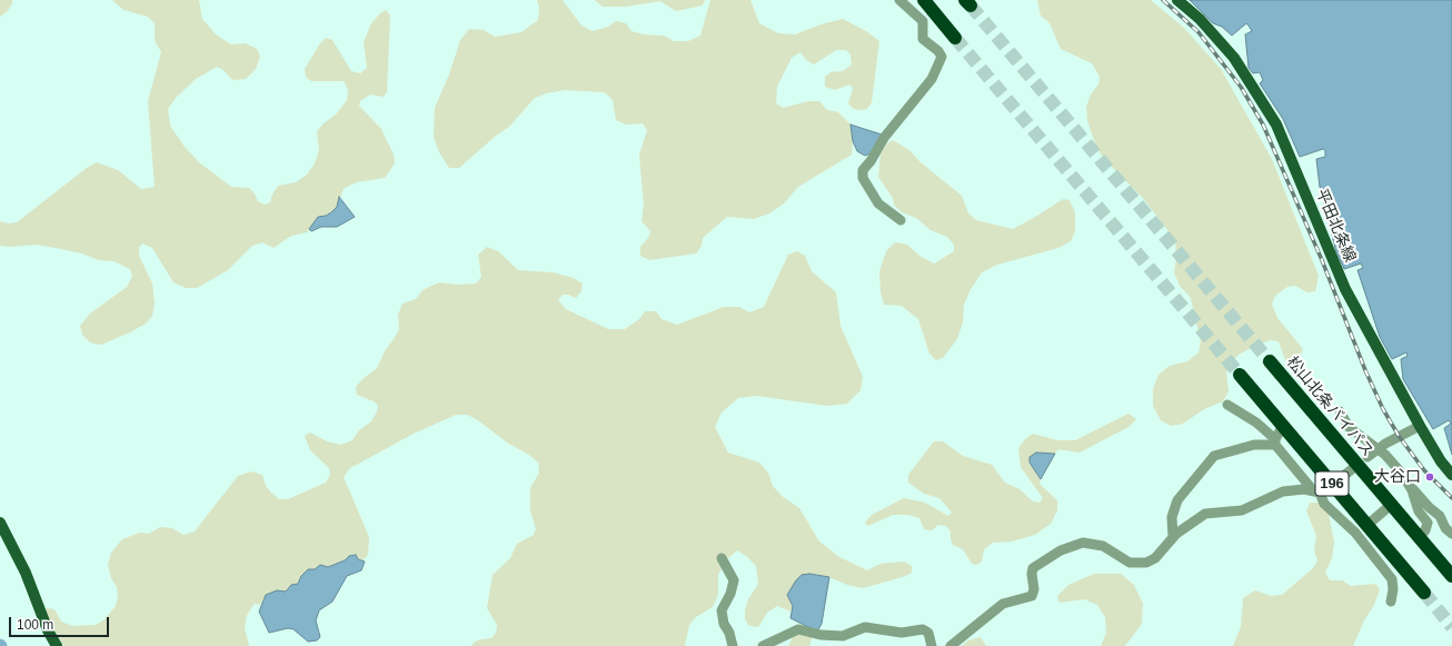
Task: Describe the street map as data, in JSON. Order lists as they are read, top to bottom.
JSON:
{
  "streets": {
    "highway": ["松山北条バイパス", "196"],
    "main road": ["平田北条線"]
  },
  "places": ["大谷口"],
  "scale_bar": "100 m"
}
